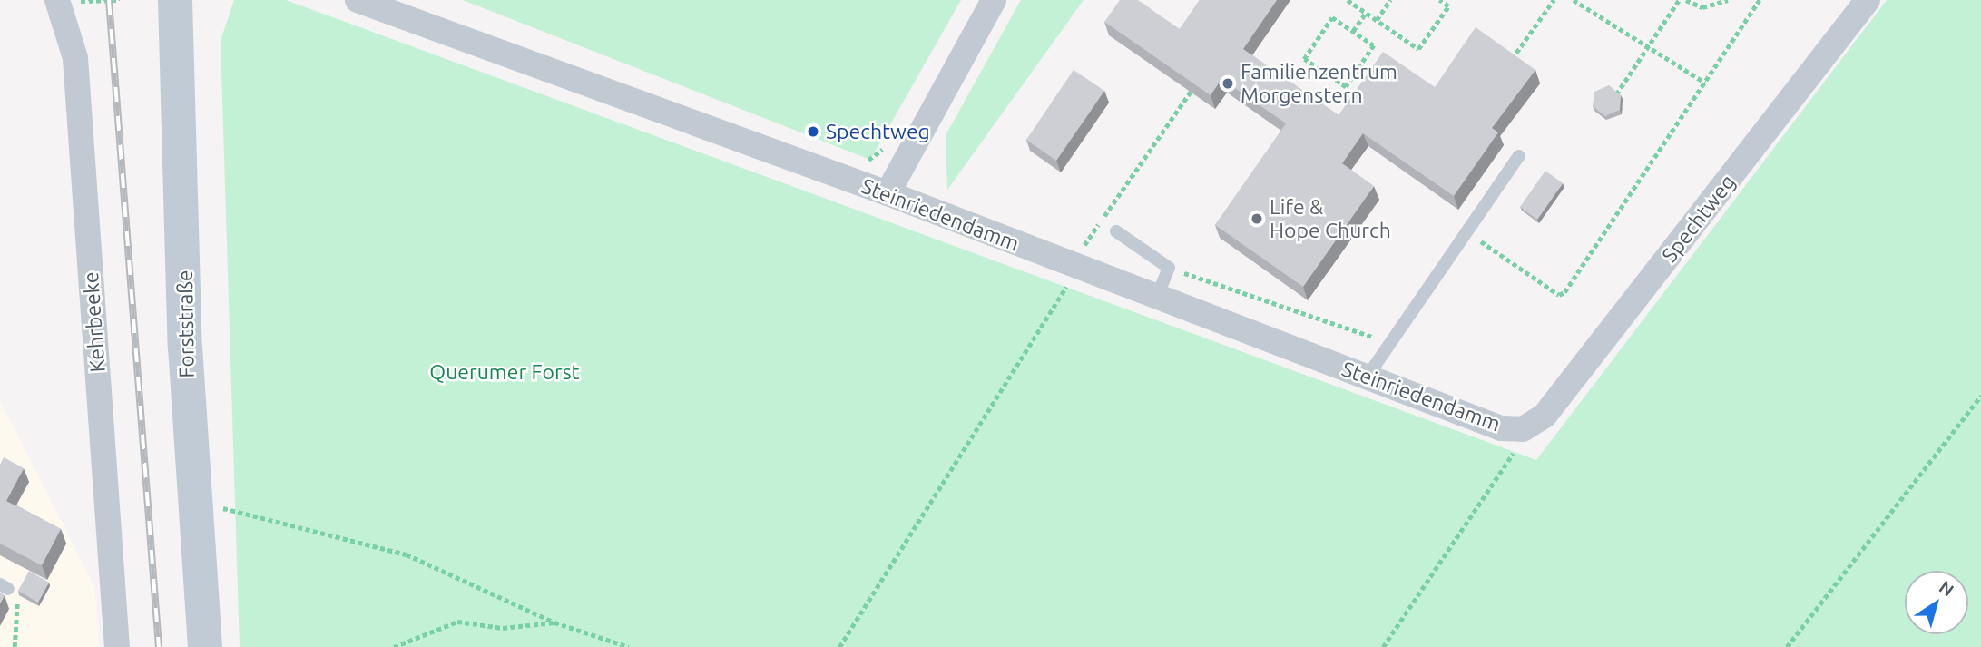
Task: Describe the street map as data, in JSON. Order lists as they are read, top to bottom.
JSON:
{
  "streets": {
    "main road": ["Forststraße"],
    "street": ["Steinriedendamm", "Spechtweg", "Kehrbeeke"]
  },
  "crossings": [
    ["Steinriedendamm", "Spechtweg"]
  ],
  "parks": ["Querumer Forst"],
  "places": ["Familienzentrum Morgenstern", "Spechtweg", "Life & Hope Church"],
  "north": "top right"
}
